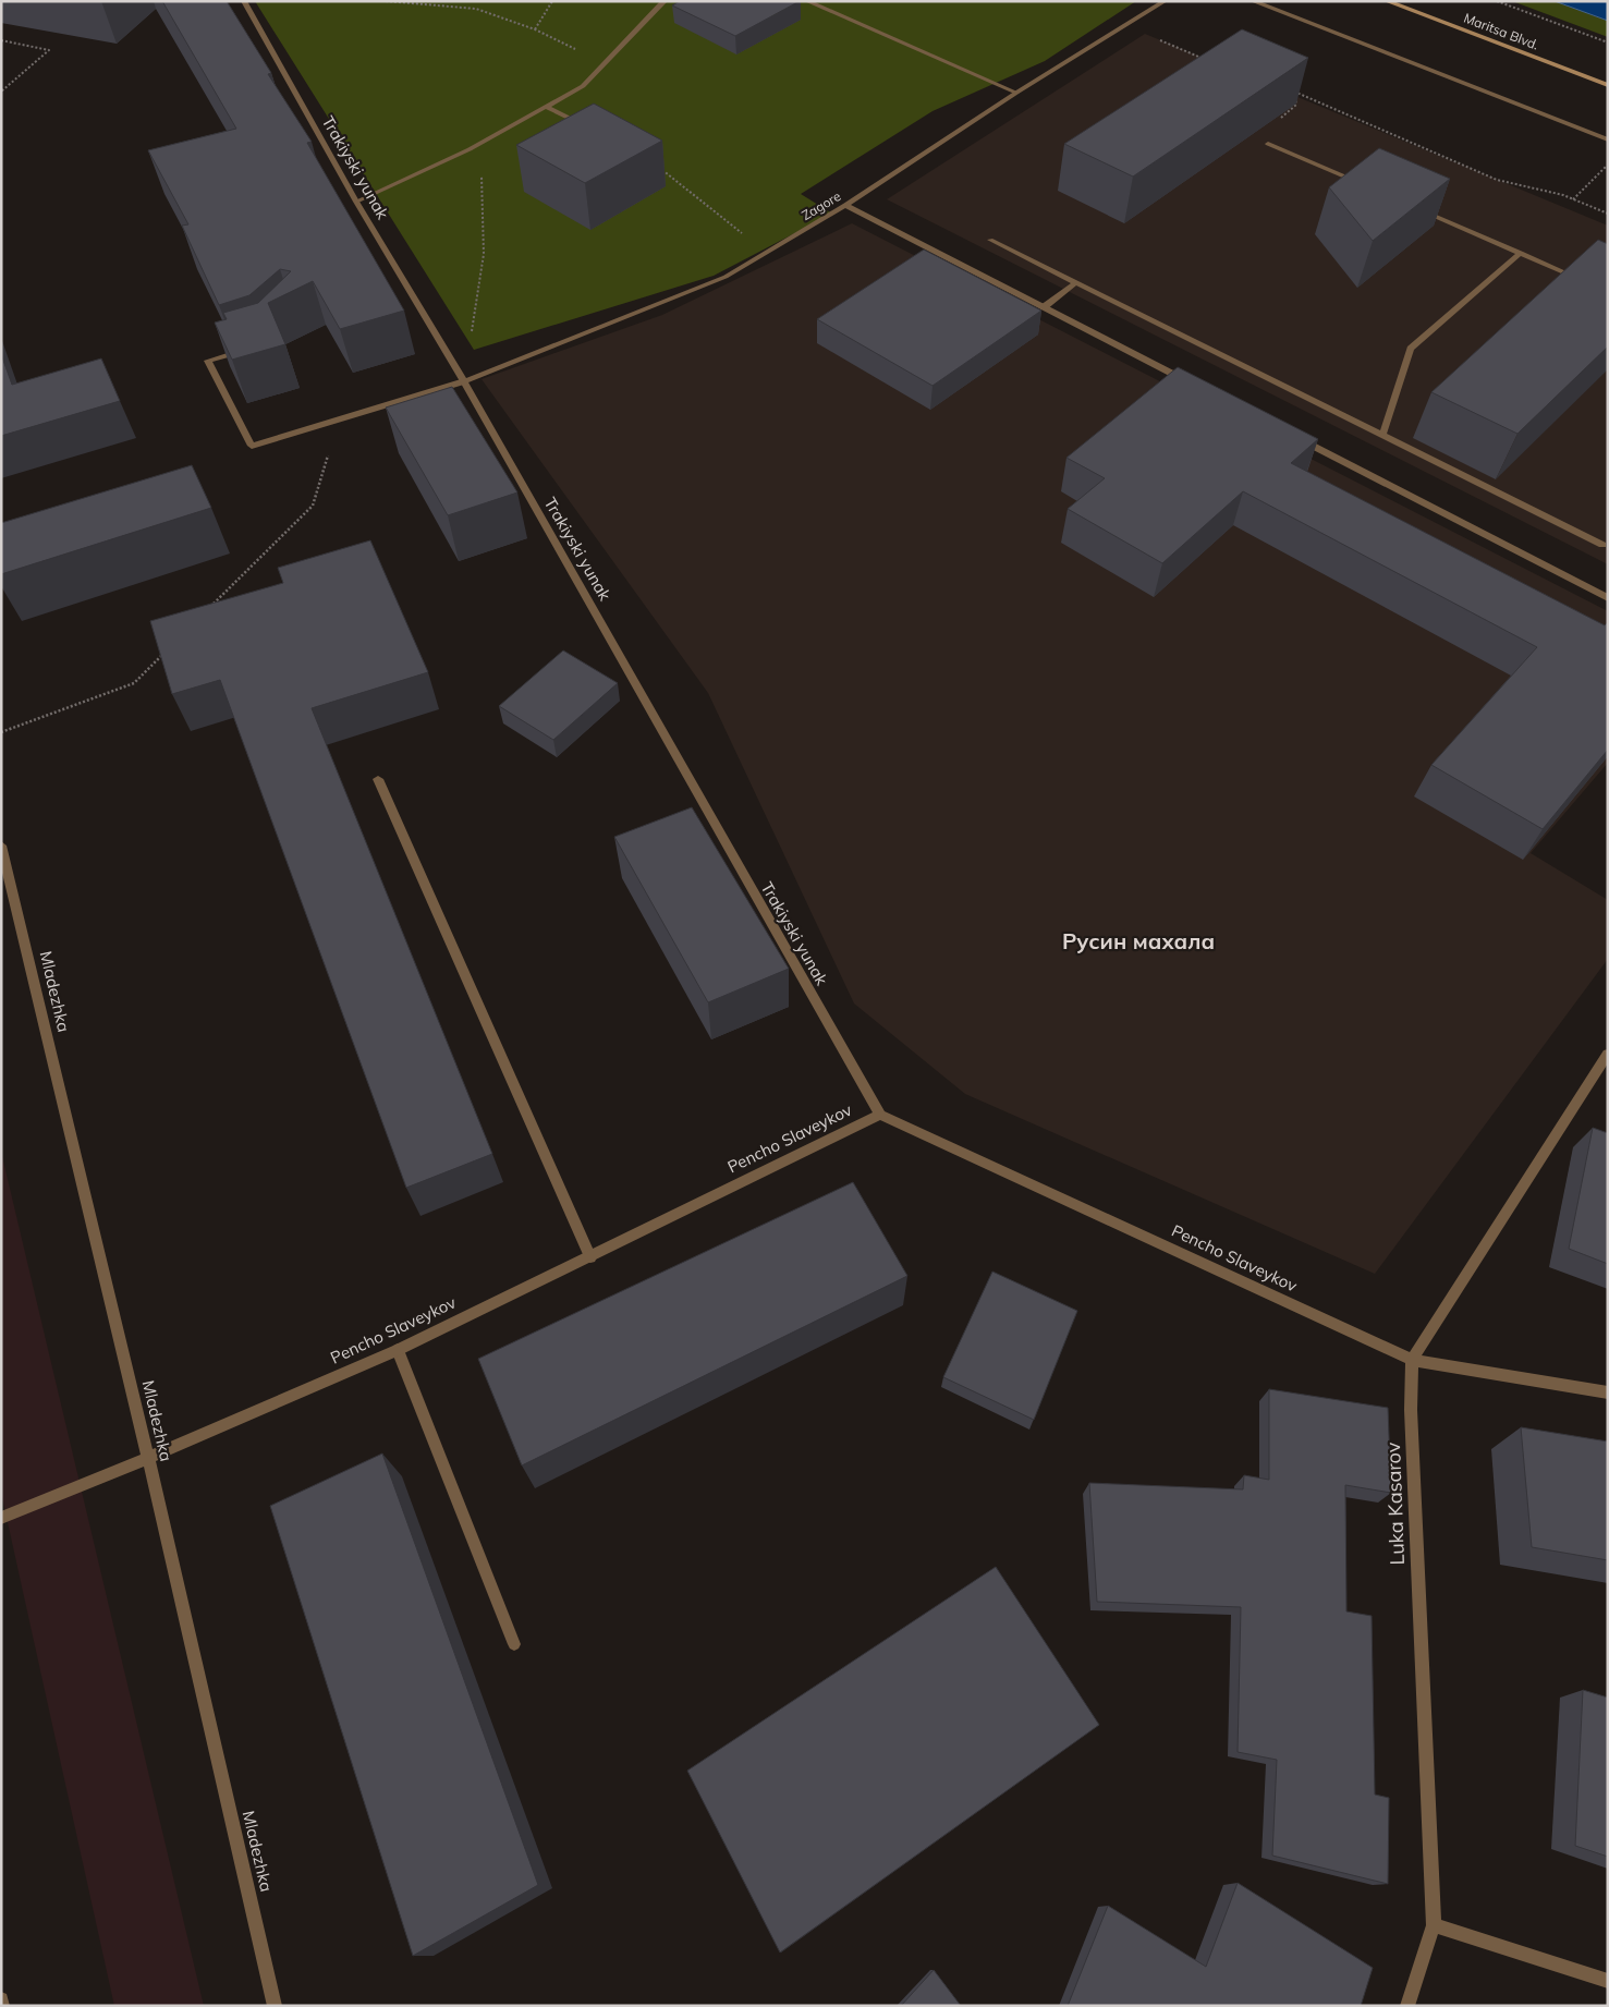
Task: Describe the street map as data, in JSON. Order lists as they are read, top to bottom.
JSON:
{
  "streets": {
    "street": [
      "Maritsa Blvd.",
      "Trakiyski yunak",
      "Zagore",
      "Mladezhka",
      "Pencho Slaveykov",
      "Luka Kasarov"
    ]
  },
  "crossings": [
    ["Trakiyski yunak", "Zagore"],
    ["Trakiyski yunak", "Pencho Slaveykov"],
    ["Mladezhka", "Pencho Slaveykov"],
    ["Pencho Slaveykov", "Luka Kasarov"]
  ],
  "districts": ["Русин махала"]
}
